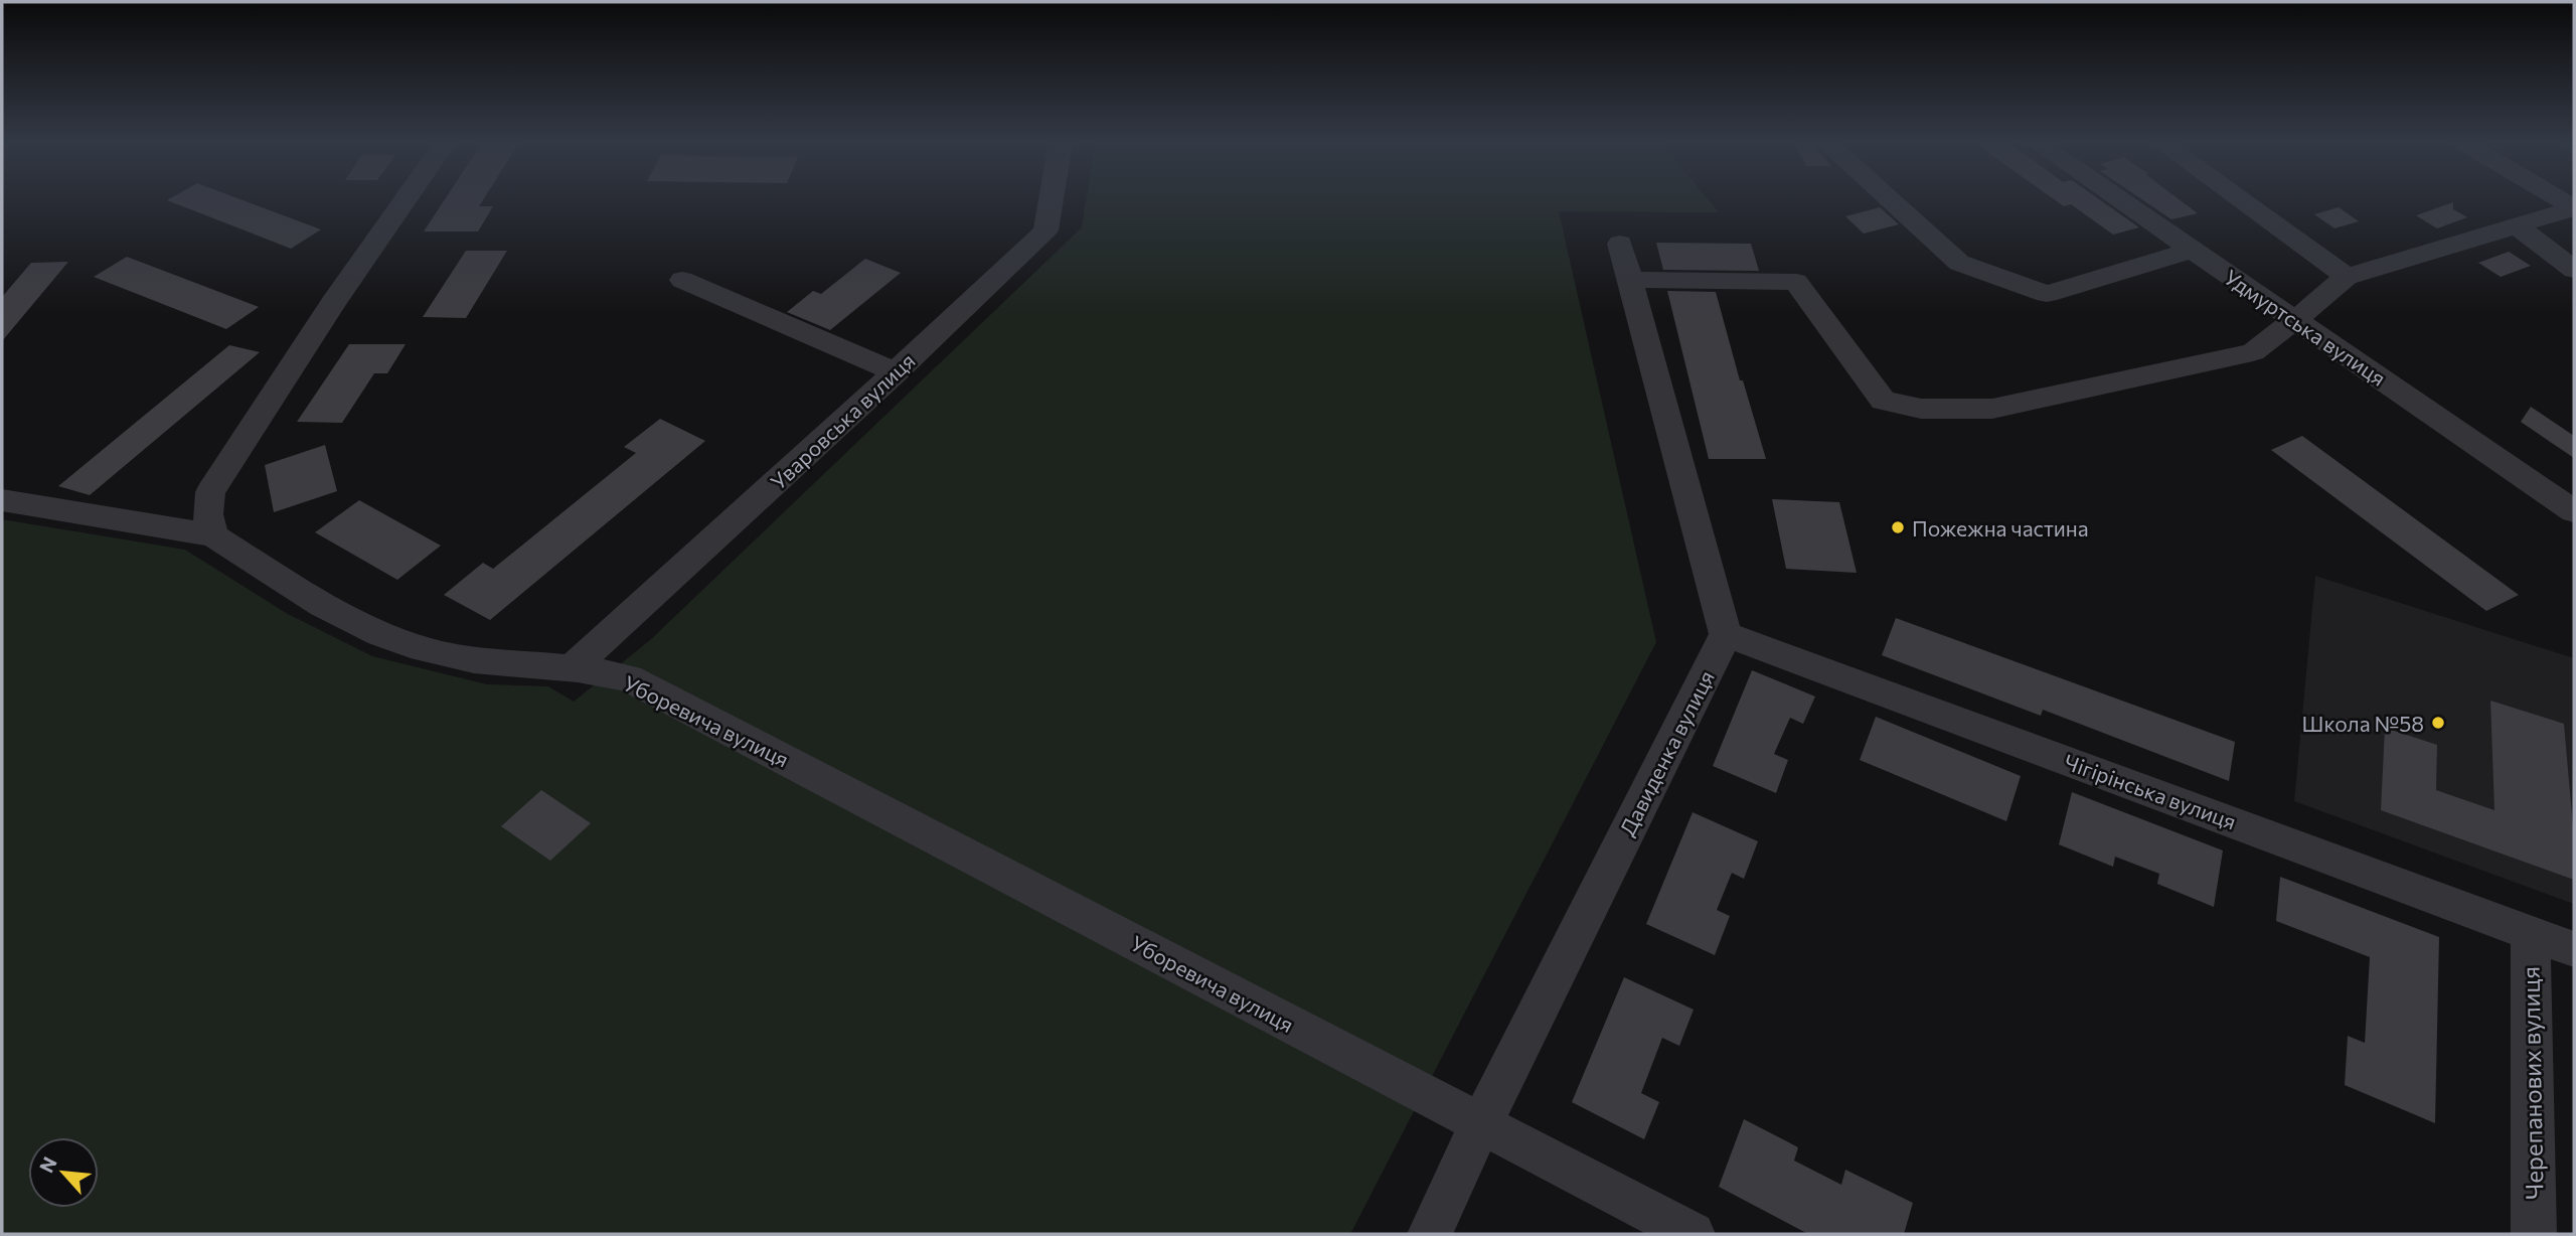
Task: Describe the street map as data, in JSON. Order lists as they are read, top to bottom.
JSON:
{
  "streets": {
    "street": [
      "Удмуртська вулиця",
      "Уваровська вулиця",
      "Уборевича вулиця",
      "Давиденка вулиця",
      "Чiгiрiнська вулиця",
      "Черепанових вулиця"
    ]
  },
  "crossings": [
    ["Уваровська вулиця", "Уборевича вулиця"],
    ["Уборевича вулиця", "Давиденка вулиця"],
    ["Давиденка вулиця", "Чiгiрiнська вулиця"],
    ["Чiгiрiнська вулиця", "Черепанових вулиця"]
  ],
  "places": ["Пожежна частина", "Школа №58"],
  "north": "top left"
}
